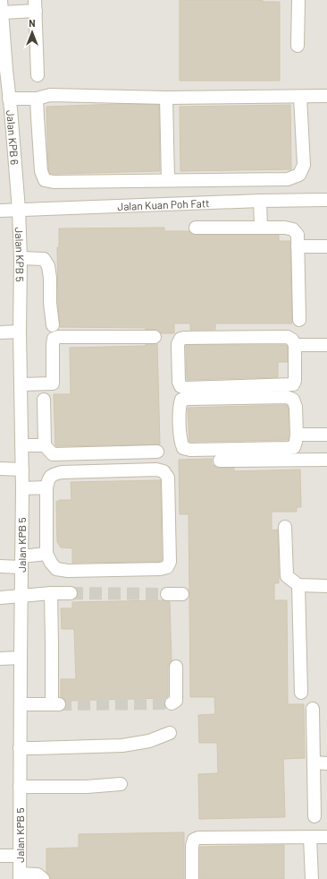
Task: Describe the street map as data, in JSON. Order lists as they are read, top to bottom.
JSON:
{
  "streets": {
    "street": ["Jalan KPB 6", "Jalan Kuan Poh Fatt", "Jalan KPB 5"]
  },
  "crossings": [
    ["Jalan KPB 6", "Jalan Kuan Poh Fatt"],
    ["Jalan KPB 6", "Jalan KPB 5"],
    ["Jalan Kuan Poh Fatt", "Jalan KPB 5"]
  ],
  "north": "top"
}
